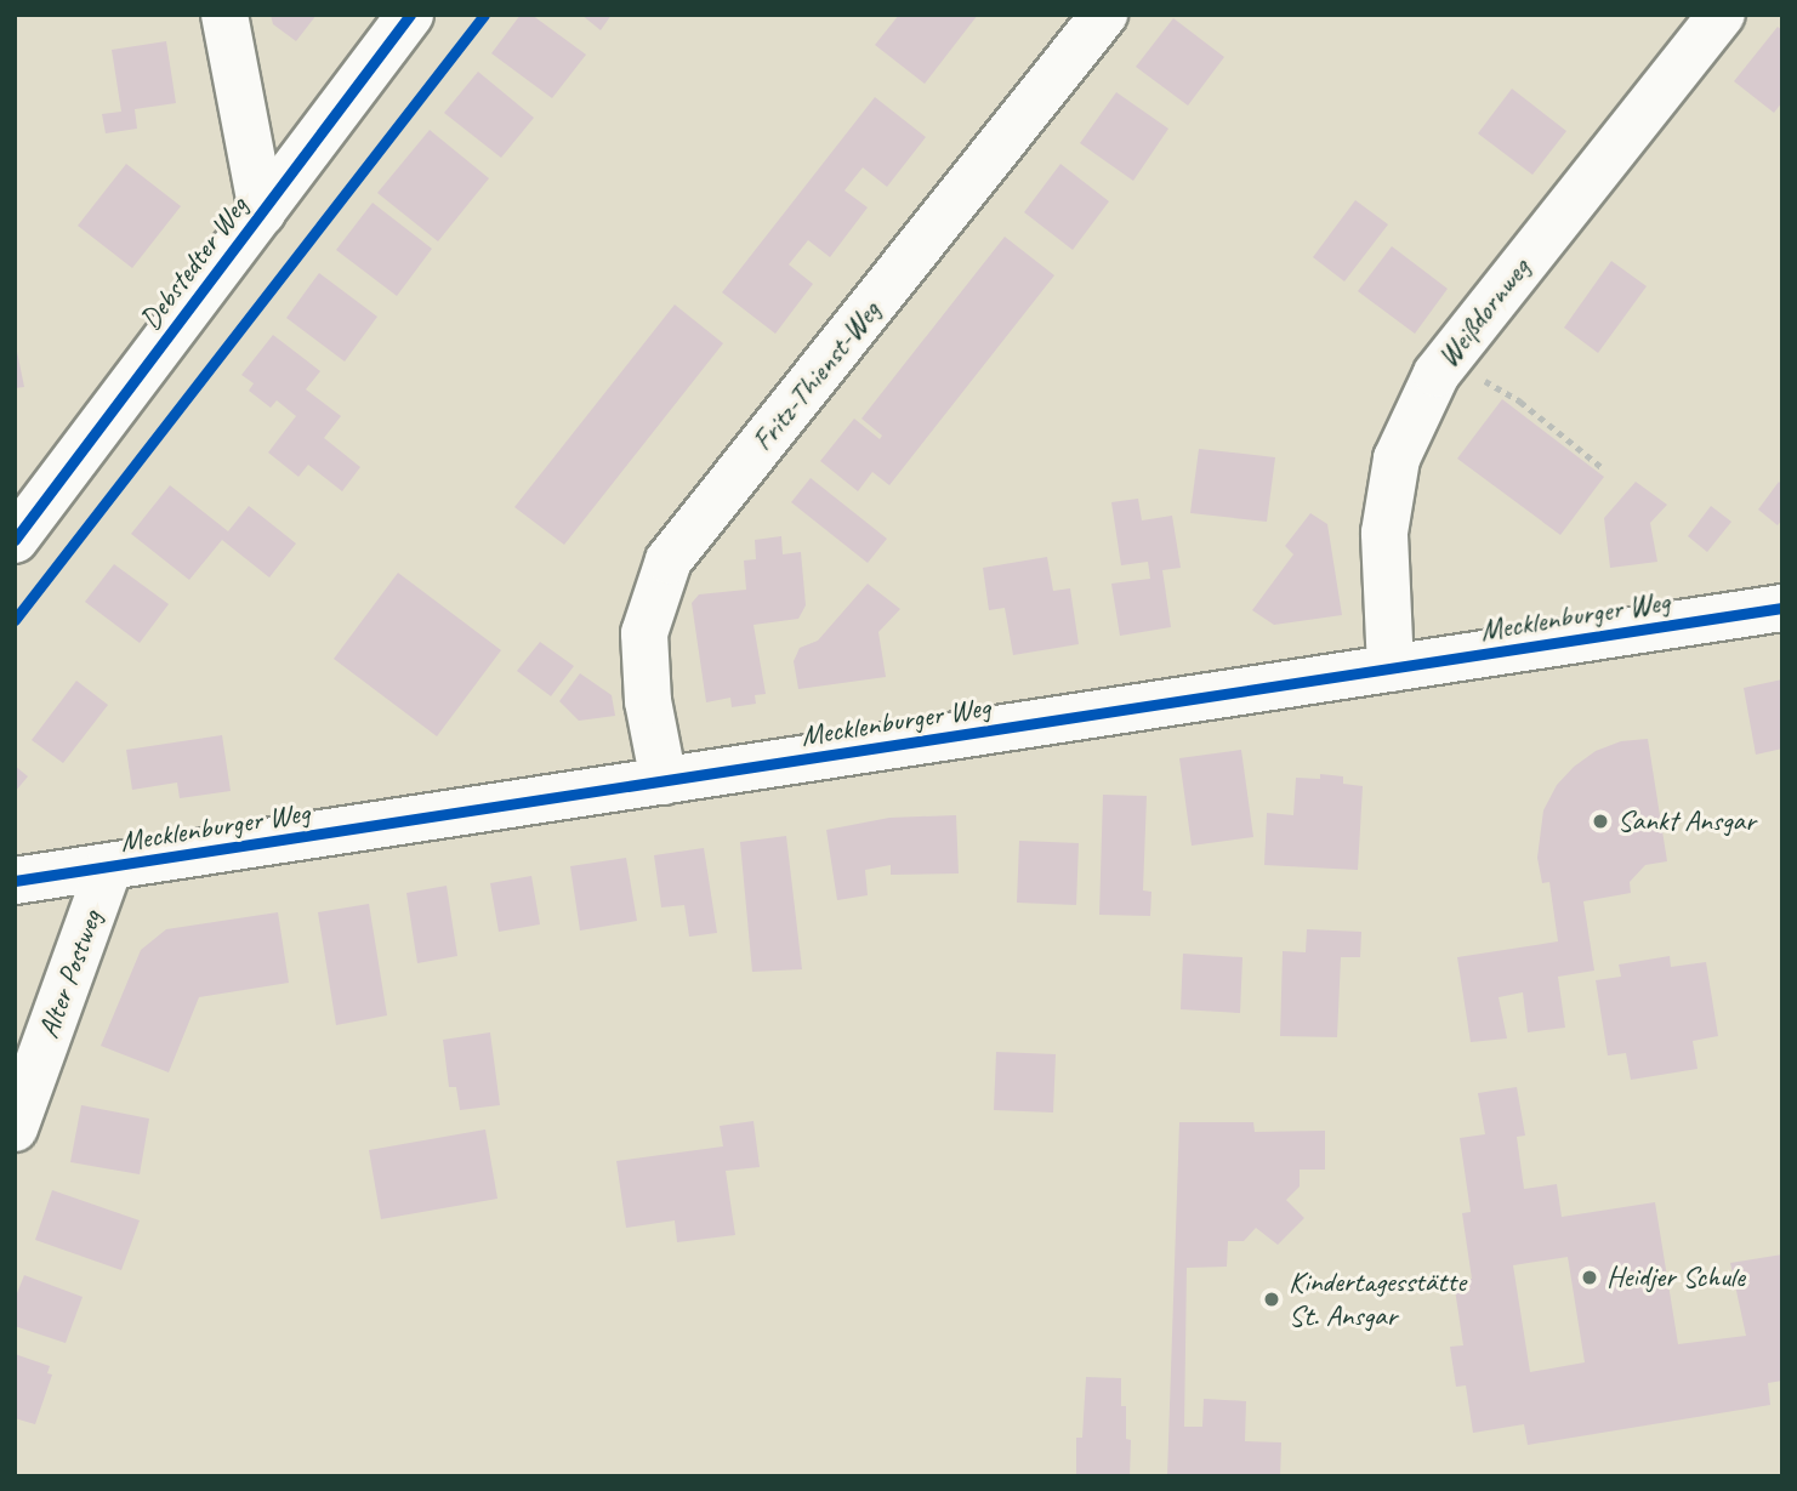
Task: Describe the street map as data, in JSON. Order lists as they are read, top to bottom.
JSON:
{
  "streets": {
    "street": [
      "Debstedter Weg",
      "Weißdornweg",
      "Fritz-Thienst-Weg",
      "Mecklenburger Weg",
      "Alter Postweg"
    ]
  },
  "crossings": [
    ["Weißdornweg", "Mecklenburger Weg"],
    ["Fritz-Thienst-Weg", "Mecklenburger Weg"],
    ["Mecklenburger Weg", "Alter Postweg"]
  ],
  "places": ["Sankt Ansgar", "Heidjer Schule", "Kindertagesstätte St. Ansgar"]
}
